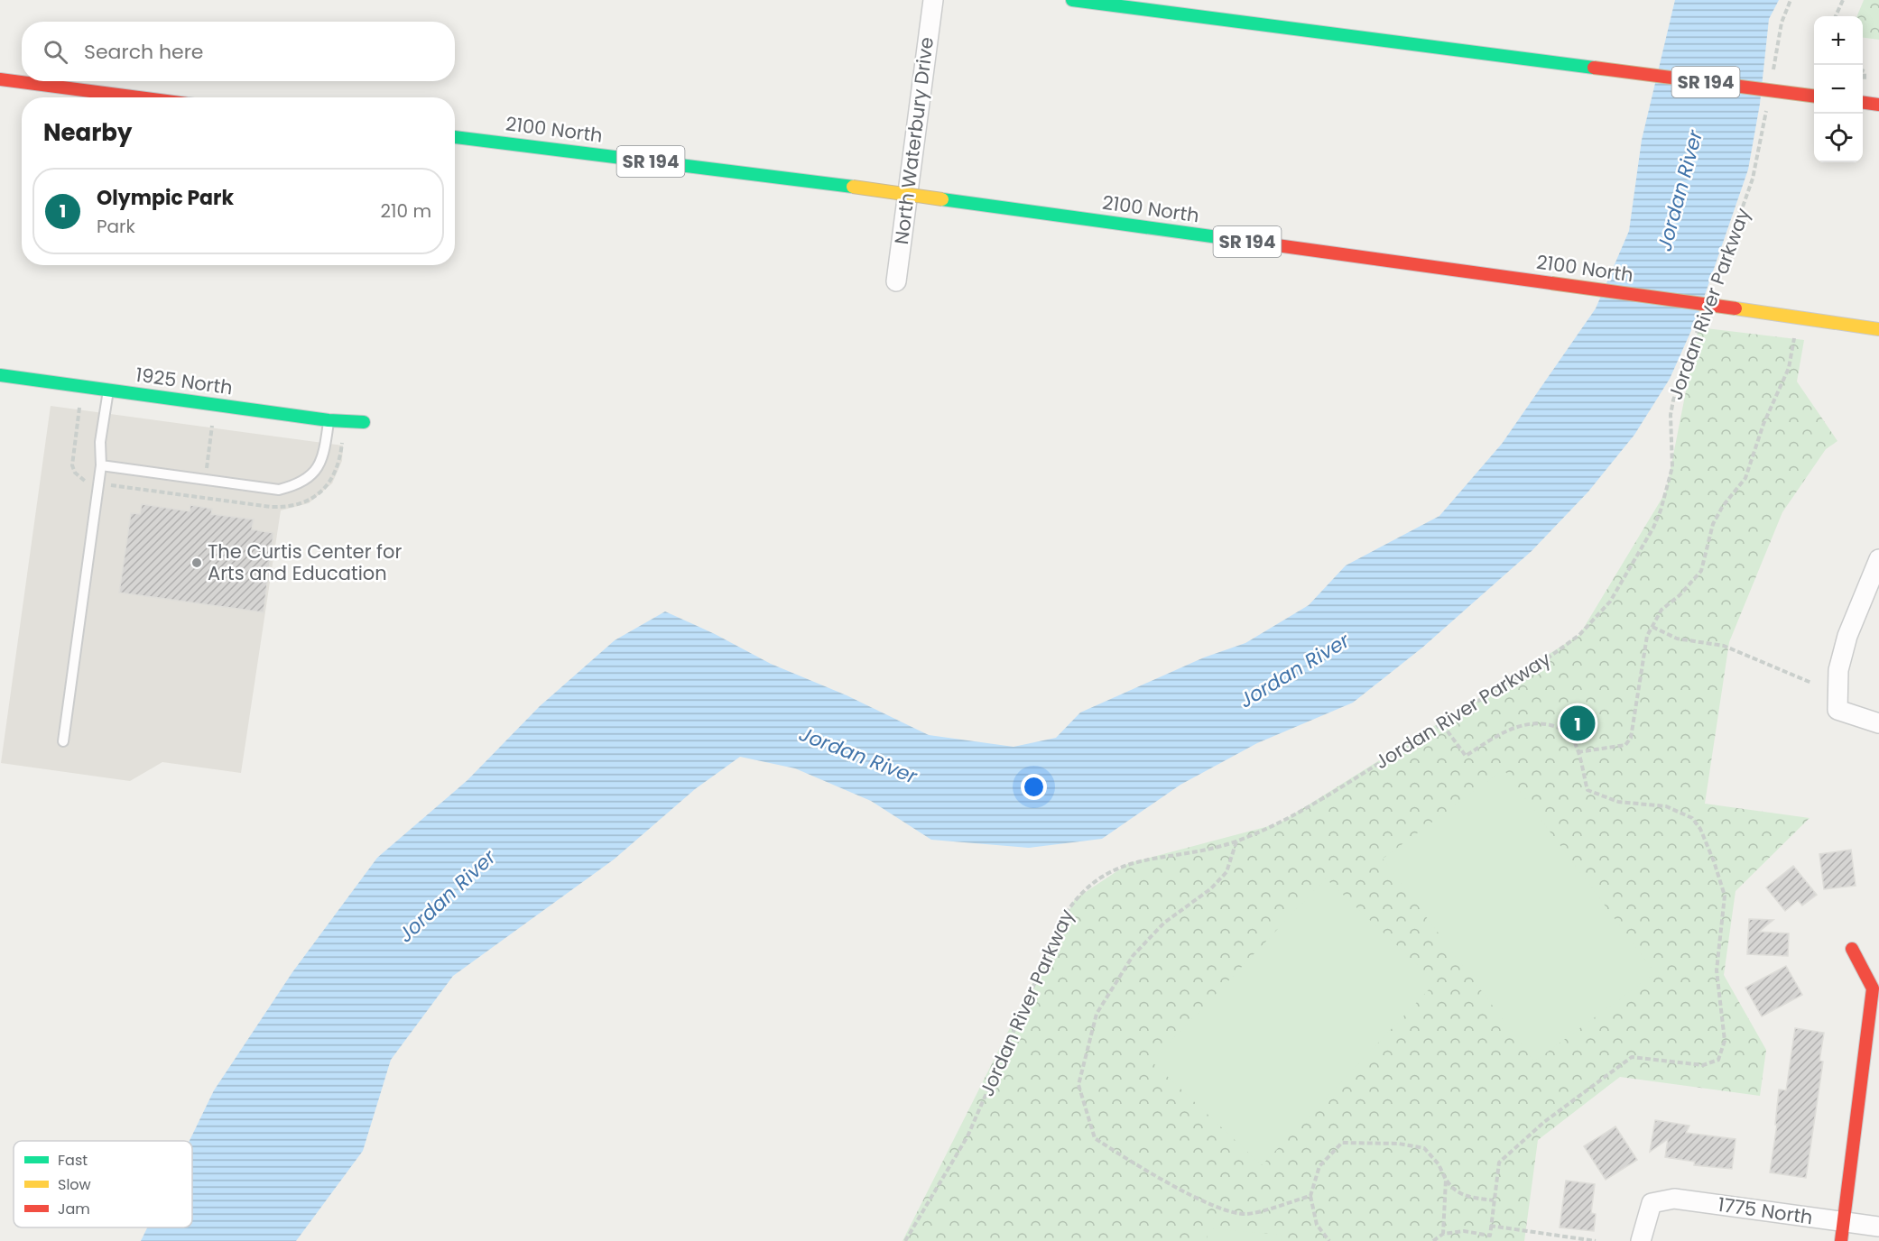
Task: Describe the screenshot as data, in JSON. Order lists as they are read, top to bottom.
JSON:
{
  "streets": {
    "main road": ["SR 194", "2100 North", "1925 North"],
    "street": ["North Waterbury Drive", "1775 North"],
    "path": ["Jordan River Parkway"]
  },
  "water": ["Jordan River"],
  "places": ["The Curtis Center for Arts and Education"],
  "legend": ["Fast", "Slow", "Jam"],
  "page": {
    "map_buttons": ["+", "−"],
    "search": "Search here",
    "heading": "Nearby",
    "list": [
      {
        "mark": "1",
        "name": "Olympic Park",
        "note": "Park",
        "value": "210 m"
      }
    ],
    "pins": "1"
  }
}
